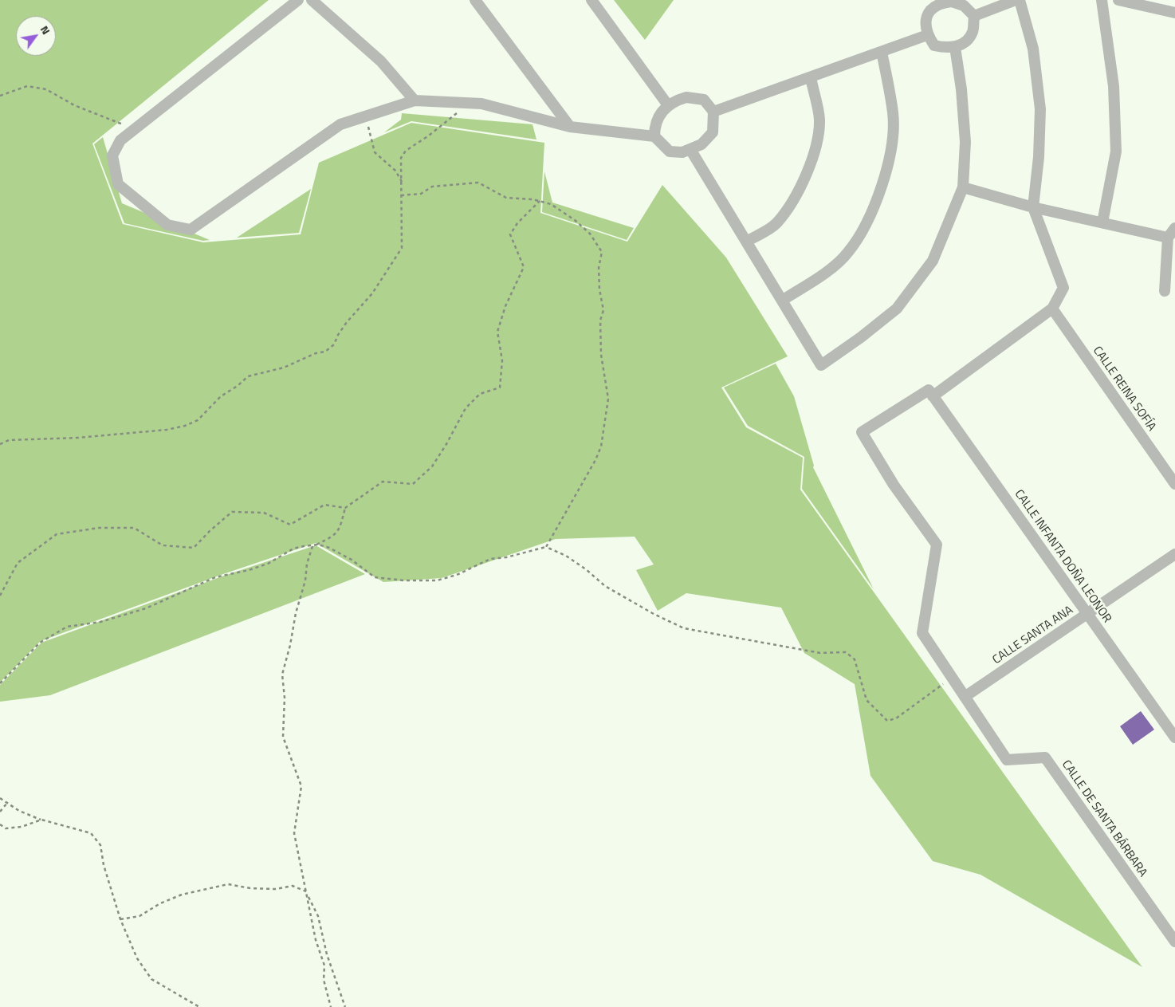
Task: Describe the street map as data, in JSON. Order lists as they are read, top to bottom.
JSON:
{
  "streets": {
    "street": [
      "CALLE REINA SOFÍA",
      "CALLE INFANTA DOÑA LEONOR",
      "CALLE SANTA ANA",
      "CALLE DE SANTA BÁRBARA"
    ]
  },
  "crossings": [
    ["CALLE INFANTA DOÑA LEONOR", "CALLE SANTA ANA"],
    ["CALLE INFANTA DOÑA LEONOR", "CALLE DE SANTA BÁRBARA"],
    ["CALLE SANTA ANA", "CALLE DE SANTA BÁRBARA"]
  ],
  "north": "top right"
}
